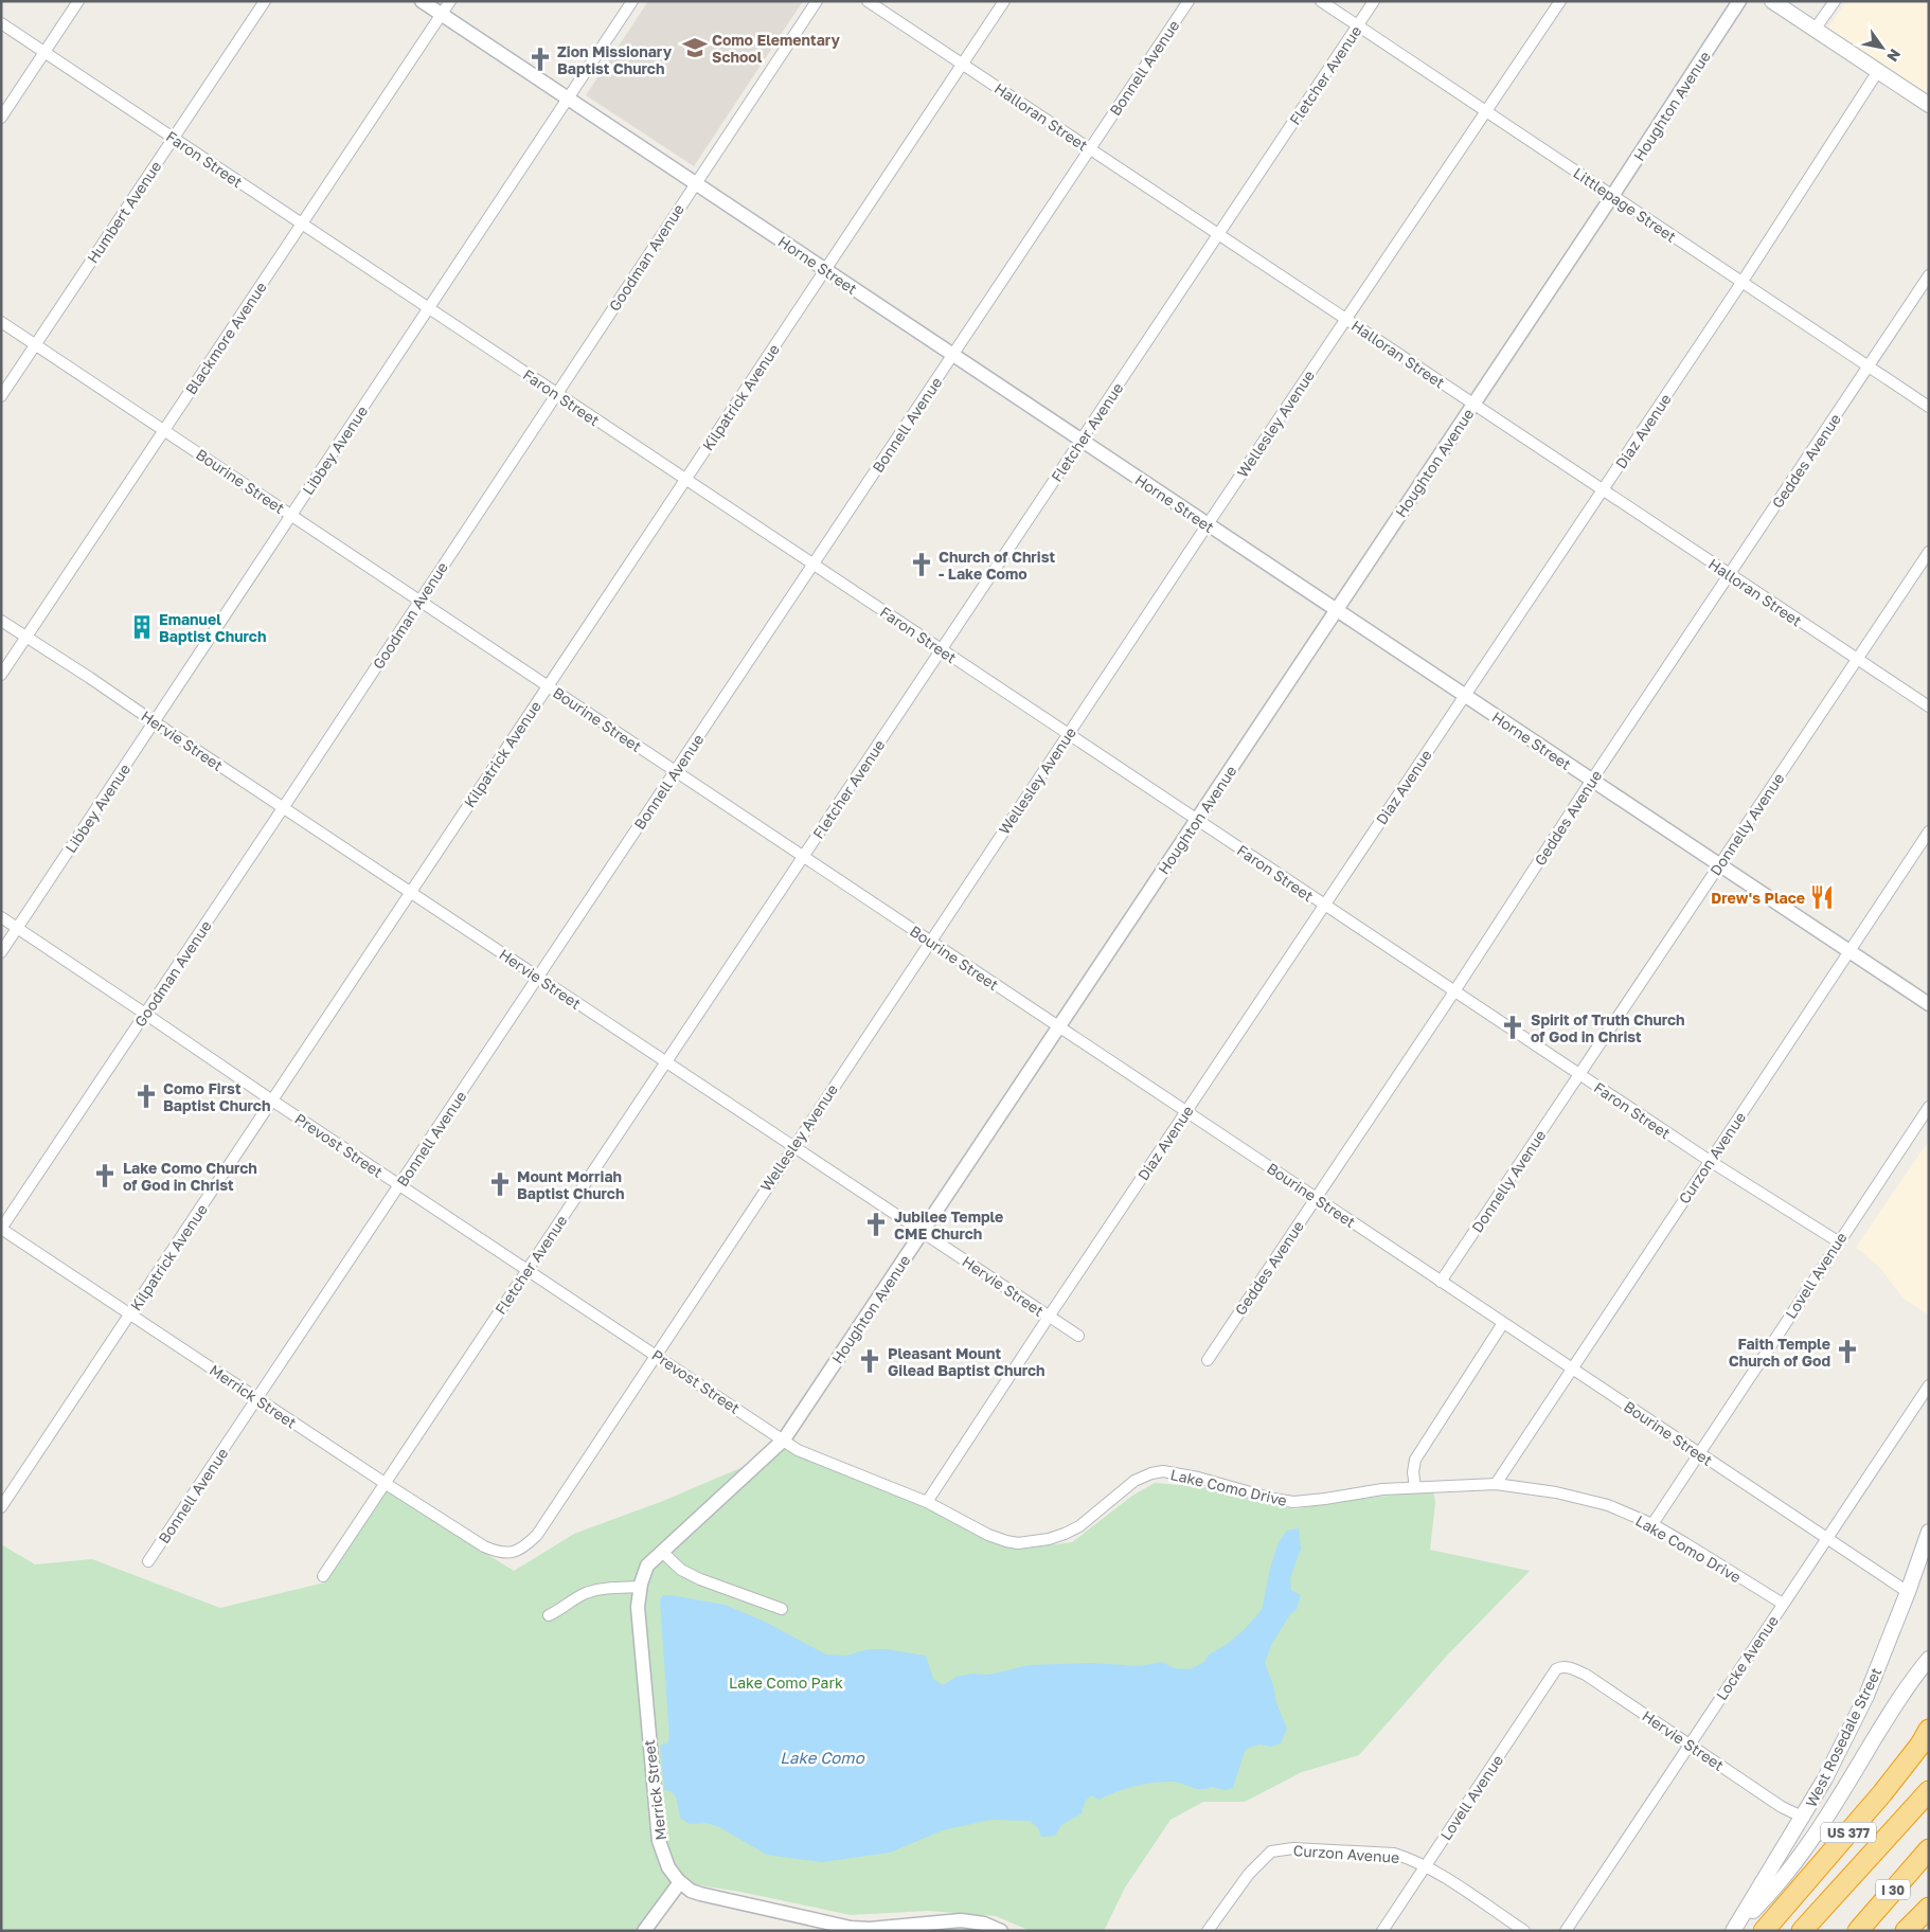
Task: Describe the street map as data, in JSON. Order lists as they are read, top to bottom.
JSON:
{
  "streets": {
    "highway": ["US 377", "I 30"],
    "main road": ["West Rosedale Street"],
    "street": [
      "Bonnell Avenue",
      "Fletcher Avenue",
      "Houghton Avenue",
      "Halloran Street",
      "Faron Street",
      "Littlepage Street",
      "Humbert Avenue",
      "Goodman Avenue",
      "Horne Street",
      "Blackmore Avenue",
      "Kilpatrick Avenue",
      "Wellesley Avenue",
      "Diaz Avenue",
      "Libbey Avenue",
      "Geddes Avenue",
      "Bourine Street",
      "Hervie Street",
      "Donnelly Avenue",
      "Prevost Street",
      "Curzon Avenue",
      "Lovell Avenue",
      "Merrick Street",
      "Lake Como Drive",
      "Locke Avenue"
    ]
  },
  "crossings": [
    ["Bonnell Avenue", "Halloran Street"],
    ["Bonnell Avenue", "Faron Street"],
    ["Bonnell Avenue", "Horne Street"],
    ["Bonnell Avenue", "Bourine Street"],
    ["Bonnell Avenue", "Hervie Street"],
    ["Bonnell Avenue", "Prevost Street"],
    ["Bonnell Avenue", "Merrick Street"],
    ["Fletcher Avenue", "Halloran Street"],
    ["Fletcher Avenue", "Faron Street"],
    ["Fletcher Avenue", "Littlepage Street"],
    ["Fletcher Avenue", "Horne Street"],
    ["Fletcher Avenue", "Bourine Street"],
    ["Fletcher Avenue", "Hervie Street"],
    ["Fletcher Avenue", "Prevost Street"],
    ["Fletcher Avenue", "Merrick Street"],
    ["Houghton Avenue", "Halloran Street"],
    ["Houghton Avenue", "Faron Street"],
    ["Houghton Avenue", "Littlepage Street"],
    ["Houghton Avenue", "Horne Street"],
    ["Houghton Avenue", "Bourine Street"],
    ["Houghton Avenue", "Hervie Street"],
    ["Houghton Avenue", "Prevost Street"],
    ["Houghton Avenue", "Merrick Street"],
    ["Houghton Avenue", "Lake Como Drive"],
    ["Halloran Street", "Kilpatrick Avenue"],
    ["Halloran Street", "Wellesley Avenue"],
    ["Halloran Street", "Diaz Avenue"],
    ["Halloran Street", "Geddes Avenue"],
    ["Halloran Street", "Donnelly Avenue"],
    ["Faron Street", "Humbert Avenue"],
    ["Faron Street", "Goodman Avenue"],
    ["Faron Street", "Blackmore Avenue"],
    ["Faron Street", "Kilpatrick Avenue"],
    ["Faron Street", "Wellesley Avenue"],
    ["Faron Street", "Diaz Avenue"],
    ["Faron Street", "Libbey Avenue"],
    ["Faron Street", "Geddes Avenue"],
    ["Faron Street", "Donnelly Avenue"],
    ["Faron Street", "Curzon Avenue"],
    ["Faron Street", "Lovell Avenue"],
    ["Littlepage Street", "Wellesley Avenue"],
    ["Littlepage Street", "Diaz Avenue"],
    ["Littlepage Street", "Geddes Avenue"],
    ["Humbert Avenue", "Bourine Street"],
    ["Goodman Avenue", "Horne Street"],
    ["Goodman Avenue", "Bourine Street"],
    ["Goodman Avenue", "Hervie Street"],
    ["Goodman Avenue", "Prevost Street"],
    ["Goodman Avenue", "Merrick Street"],
    ["Horne Street", "Blackmore Avenue"],
    ["Horne Street", "Kilpatrick Avenue"],
    ["Horne Street", "Wellesley Avenue"],
    ["Horne Street", "Diaz Avenue"],
    ["Horne Street", "Libbey Avenue"],
    ["Horne Street", "Geddes Avenue"],
    ["Horne Street", "Donnelly Avenue"],
    ["Horne Street", "Curzon Avenue"],
    ["Blackmore Avenue", "Bourine Street"],
    ["Blackmore Avenue", "Hervie Street"],
    ["Kilpatrick Avenue", "Bourine Street"],
    ["Kilpatrick Avenue", "Hervie Street"],
    ["Kilpatrick Avenue", "Prevost Street"],
    ["Kilpatrick Avenue", "Merrick Street"],
    ["Wellesley Avenue", "Bourine Street"],
    ["Wellesley Avenue", "Hervie Street"],
    ["Wellesley Avenue", "Prevost Street"],
    ["Wellesley Avenue", "Merrick Street"],
    ["Diaz Avenue", "Bourine Street"],
    ["Diaz Avenue", "Hervie Street"],
    ["Diaz Avenue", "Lake Como Drive"],
    ["Libbey Avenue", "Bourine Street"],
    ["Libbey Avenue", "Hervie Street"],
    ["Libbey Avenue", "Prevost Street"],
    ["Geddes Avenue", "Bourine Street"],
    ["Bourine Street", "Donnelly Avenue"],
    ["Bourine Street", "Curzon Avenue"],
    ["Bourine Street", "Lovell Avenue"],
    ["Bourine Street", "Locke Avenue"],
    ["Bourine Street", "West Rosedale Street"],
    ["Hervie Street", "Lovell Avenue"],
    ["Hervie Street", "Locke Avenue"],
    ["Hervie Street", "West Rosedale Street"],
    ["Prevost Street", "Lake Como Drive"],
    ["Curzon Avenue", "Lovell Avenue"],
    ["Curzon Avenue", "Lake Como Drive"],
    ["Lovell Avenue", "Lake Como Drive"],
    ["Lake Como Drive", "Locke Avenue"]
  ],
  "water": ["Lake Como"],
  "parks": ["Lake Como Park"],
  "places": {
    "school or university": ["Como Elementary School"],
    "church": [
      "Zion Missionary Baptist Church",
      "Church of Christ - Lake Como",
      "Spirit of Truth Church of God in Christ",
      "Como First Baptist Church",
      "Lake Como Church of God in Christ",
      "Mount Morriah Baptist Church",
      "Jubilee Temple CME Church",
      "Faith Temple Church of God",
      "Pleasant Mount Gilead Baptist Church"
    ],
    "building": ["Emanuel Baptist Church"],
    "restaurant": ["Drew's Place"]
  },
  "north": "bottom right"
}
